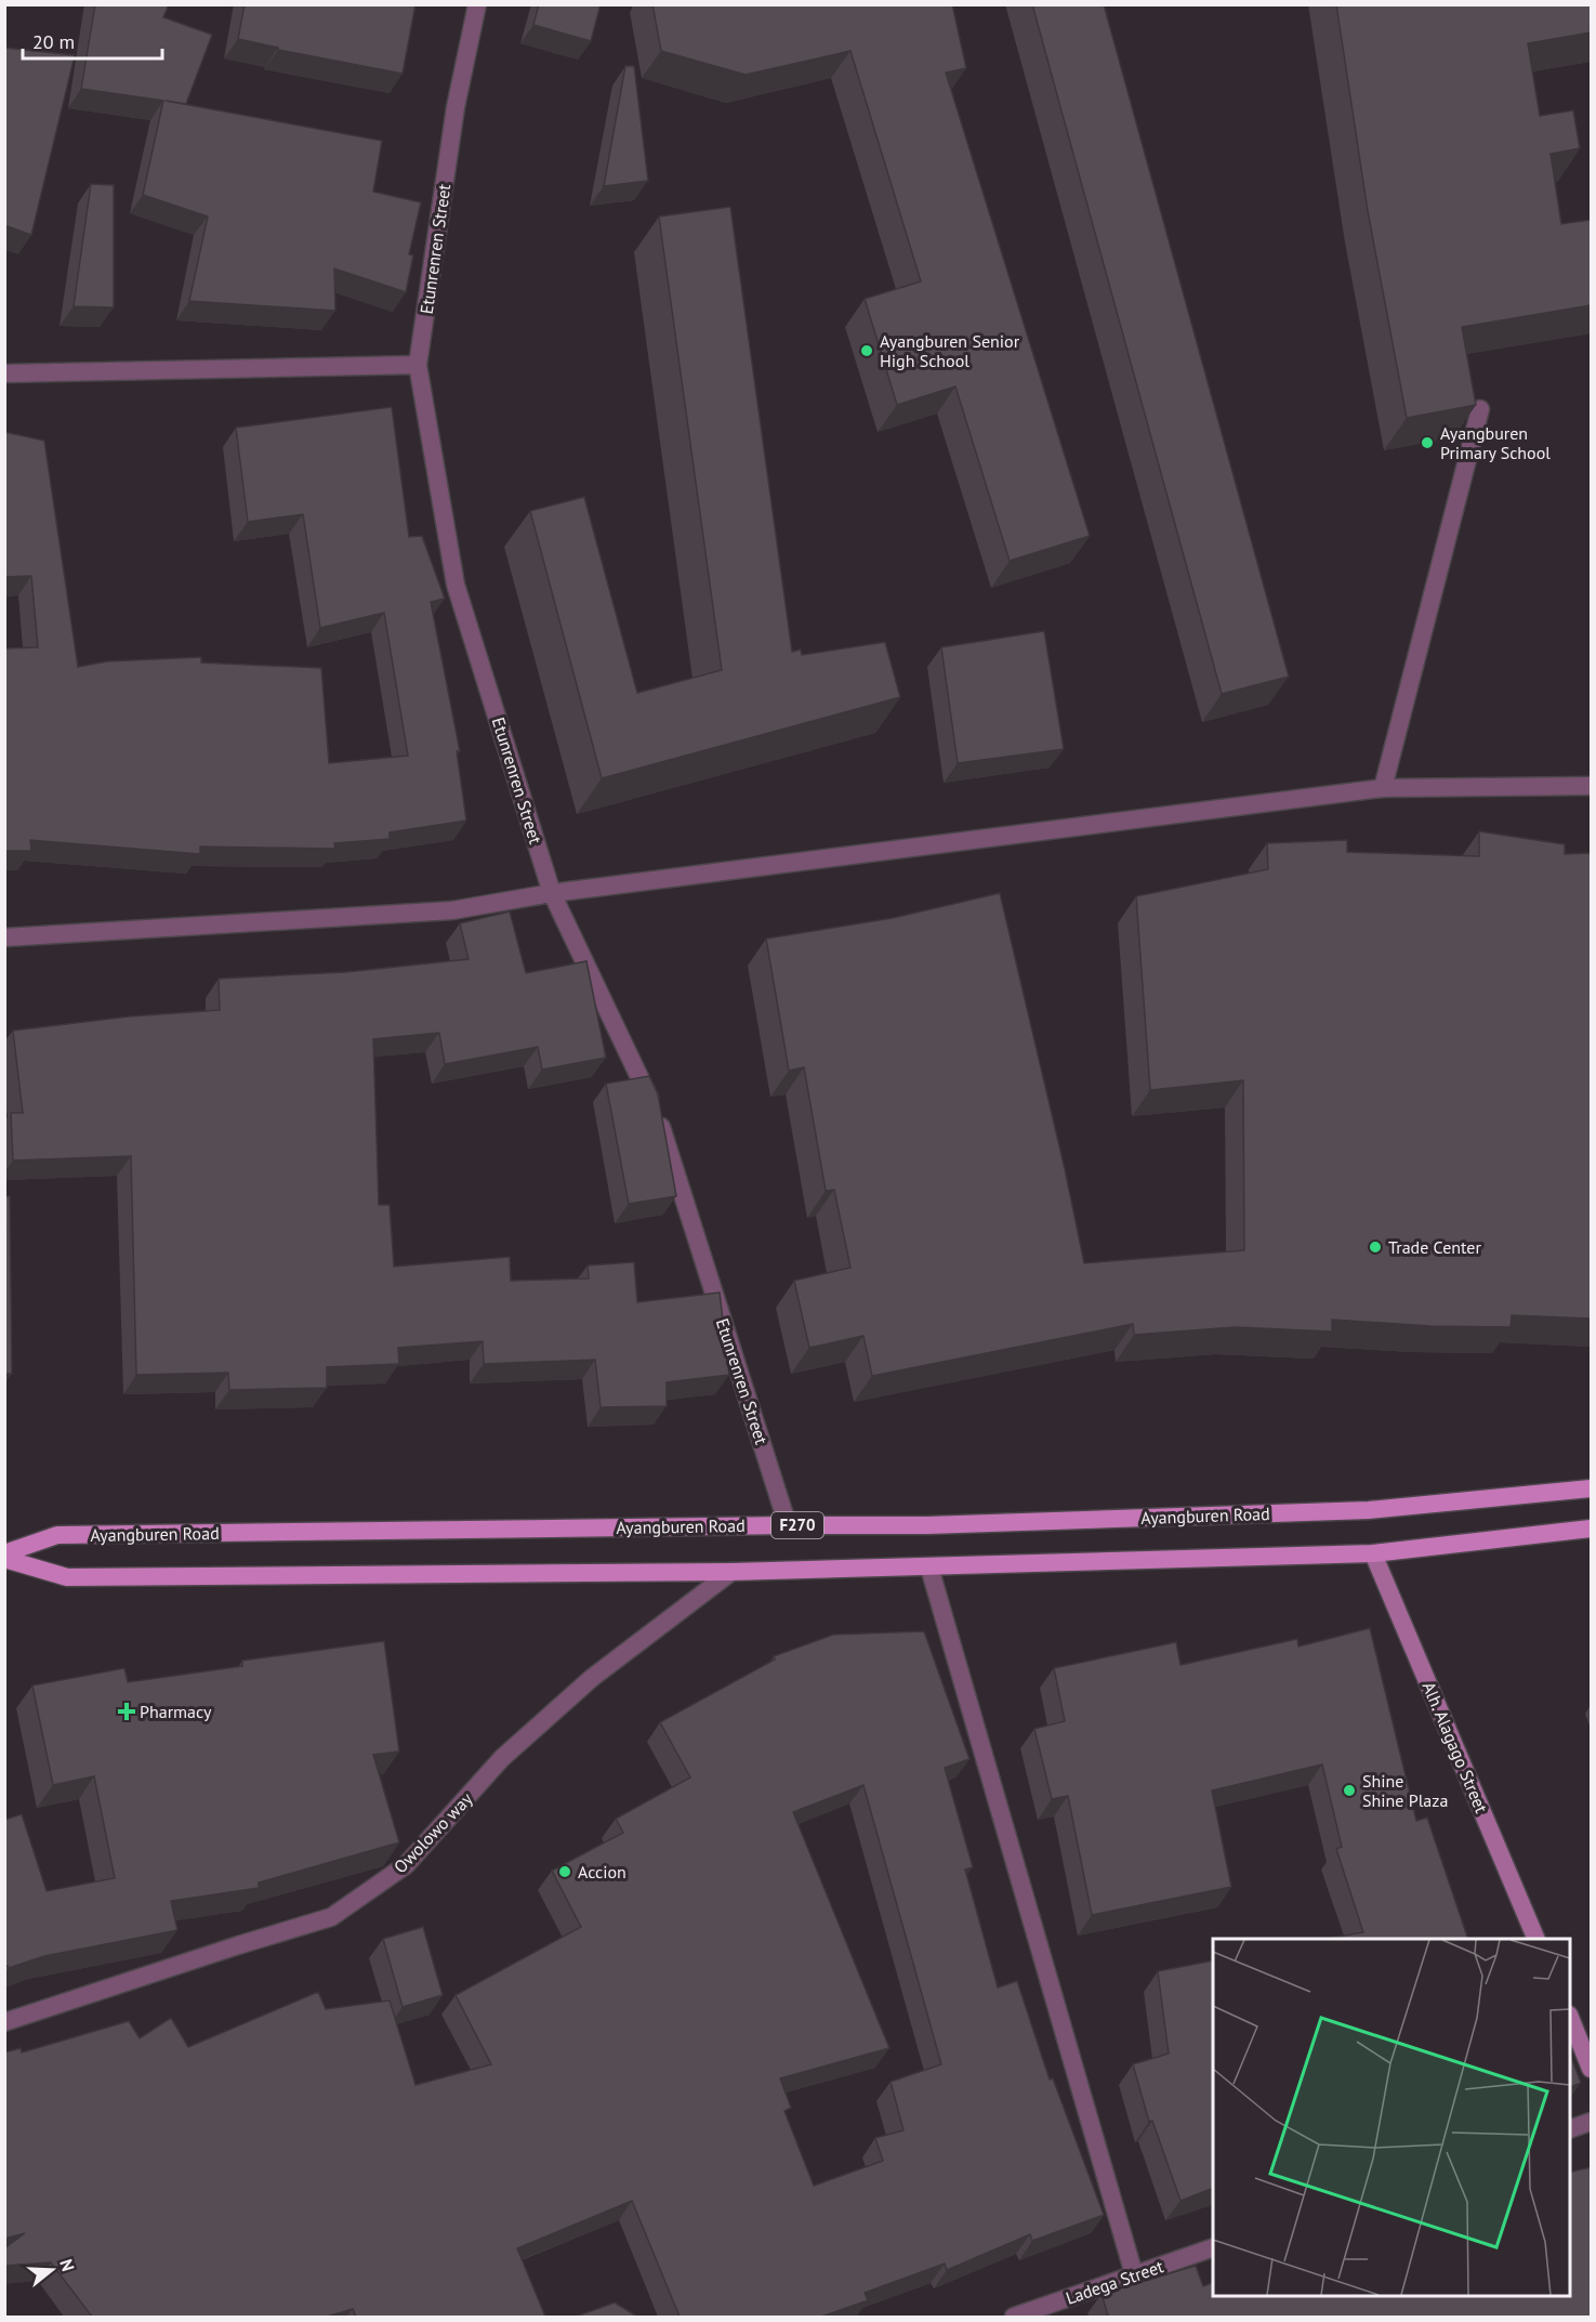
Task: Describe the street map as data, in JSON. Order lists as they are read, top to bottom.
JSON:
{
  "streets": {
    "main road": ["Ayangburen Road", "F270", "Alh. Alagago Street"],
    "street": ["Etunrenren Street", "Owolowo way", "Ladega Street"]
  },
  "crossings": [
    ["Etunrenren Street", "Ayangburen Road"]
  ],
  "places": {
    "other": [
      "Ayangburen Senior High School",
      "Ayangburen Primary School",
      "Trade Center",
      "Shine Shine Plaza",
      "Accion"
    ],
    "health": ["Pharmacy"]
  },
  "scale_bar": "20 m",
  "north": "right"
}
